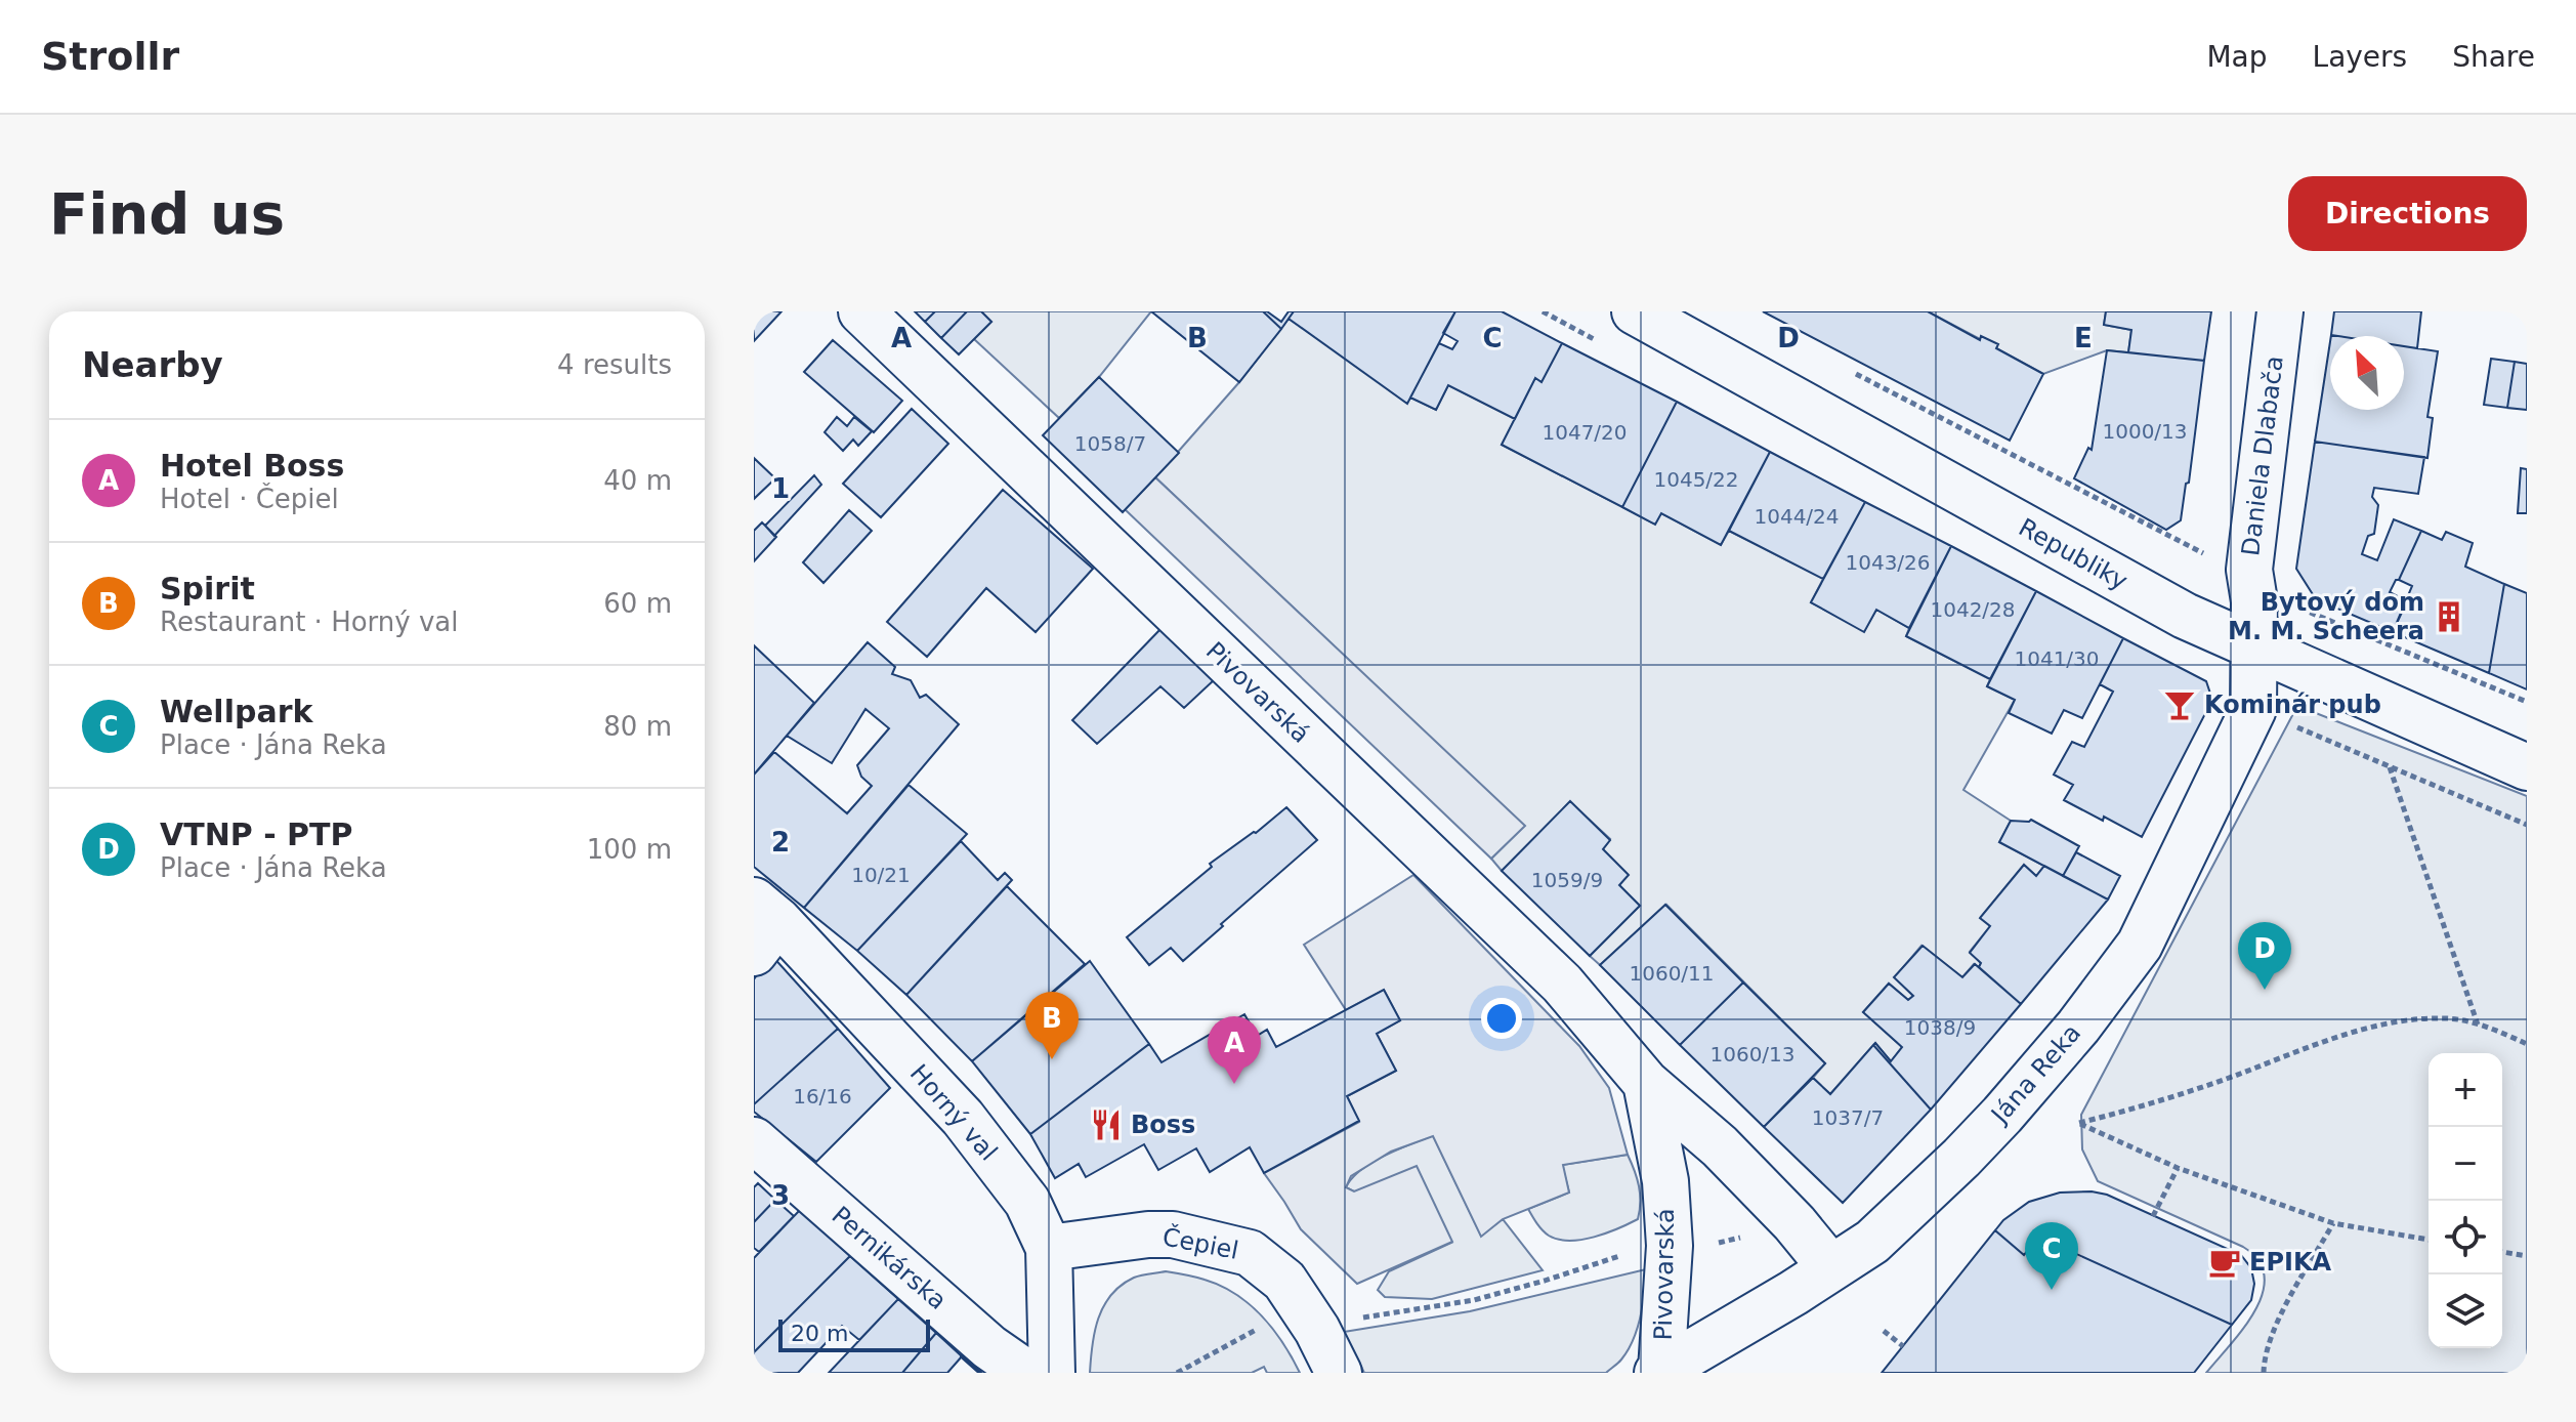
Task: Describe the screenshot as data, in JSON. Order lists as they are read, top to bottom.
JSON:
{
  "streets": {
    "street": [
      "Daniela Dlabača",
      "Republiky",
      "Pivovarská",
      "Jána Reka",
      "Horný val",
      "Čepiel",
      "Pernikárska"
    ]
  },
  "crossings": [
    ["Daniela Dlabača", "Republiky"],
    ["Daniela Dlabača", "Jána Reka"],
    ["Republiky", "Jána Reka"],
    ["Pivovarská", "Jána Reka"],
    ["Horný val", "Čepiel"]
  ],
  "places": {
    "building": ["Bytový dom M. M. Scheera"],
    "bar": ["Kominár pub"],
    "restaurant": ["Boss"],
    "cafe": ["EPIKA"]
  },
  "house_numbers": [
    "1000/13",
    "1047/20",
    "1058/7",
    "1045/22",
    "1044/24",
    "1043/26",
    "1042/28",
    "1041/30",
    "10/21",
    "1059/9",
    "1060/11",
    "1038/9",
    "1060/13",
    "16/16",
    "1037/7"
  ],
  "scale_bar": "20 m",
  "north": "top left",
  "page": {
    "header": "Strollr",
    "nav": ["Map", "Layers", "Share"],
    "buttons": "Directions",
    "title": "Find us",
    "heading": ["Nearby", "4 results"],
    "list": [
      {
        "mark": "A",
        "name": "Hotel Boss",
        "note": "Hotel · Čepiel",
        "value": "40 m"
      },
      {
        "mark": "B",
        "name": "Spirit",
        "note": "Restaurant · Horný val",
        "value": "60 m"
      },
      {
        "mark": "C",
        "name": "Wellpark",
        "note": "Place · Jána Reka",
        "value": "80 m"
      },
      {
        "mark": "D",
        "name": "VTNP - PTP",
        "note": "Place · Jána Reka",
        "value": "100 m"
      }
    ],
    "pins": [
      "D",
      "B",
      "A",
      "C"
    ],
    "map_buttons": ["+", "−"],
    "scale": "20 m"
  },
  "grid": {
    "columns": [
      "A",
      "B",
      "C",
      "D",
      "E"
    ],
    "rows": ["1", "2", "3"]
  }
}
